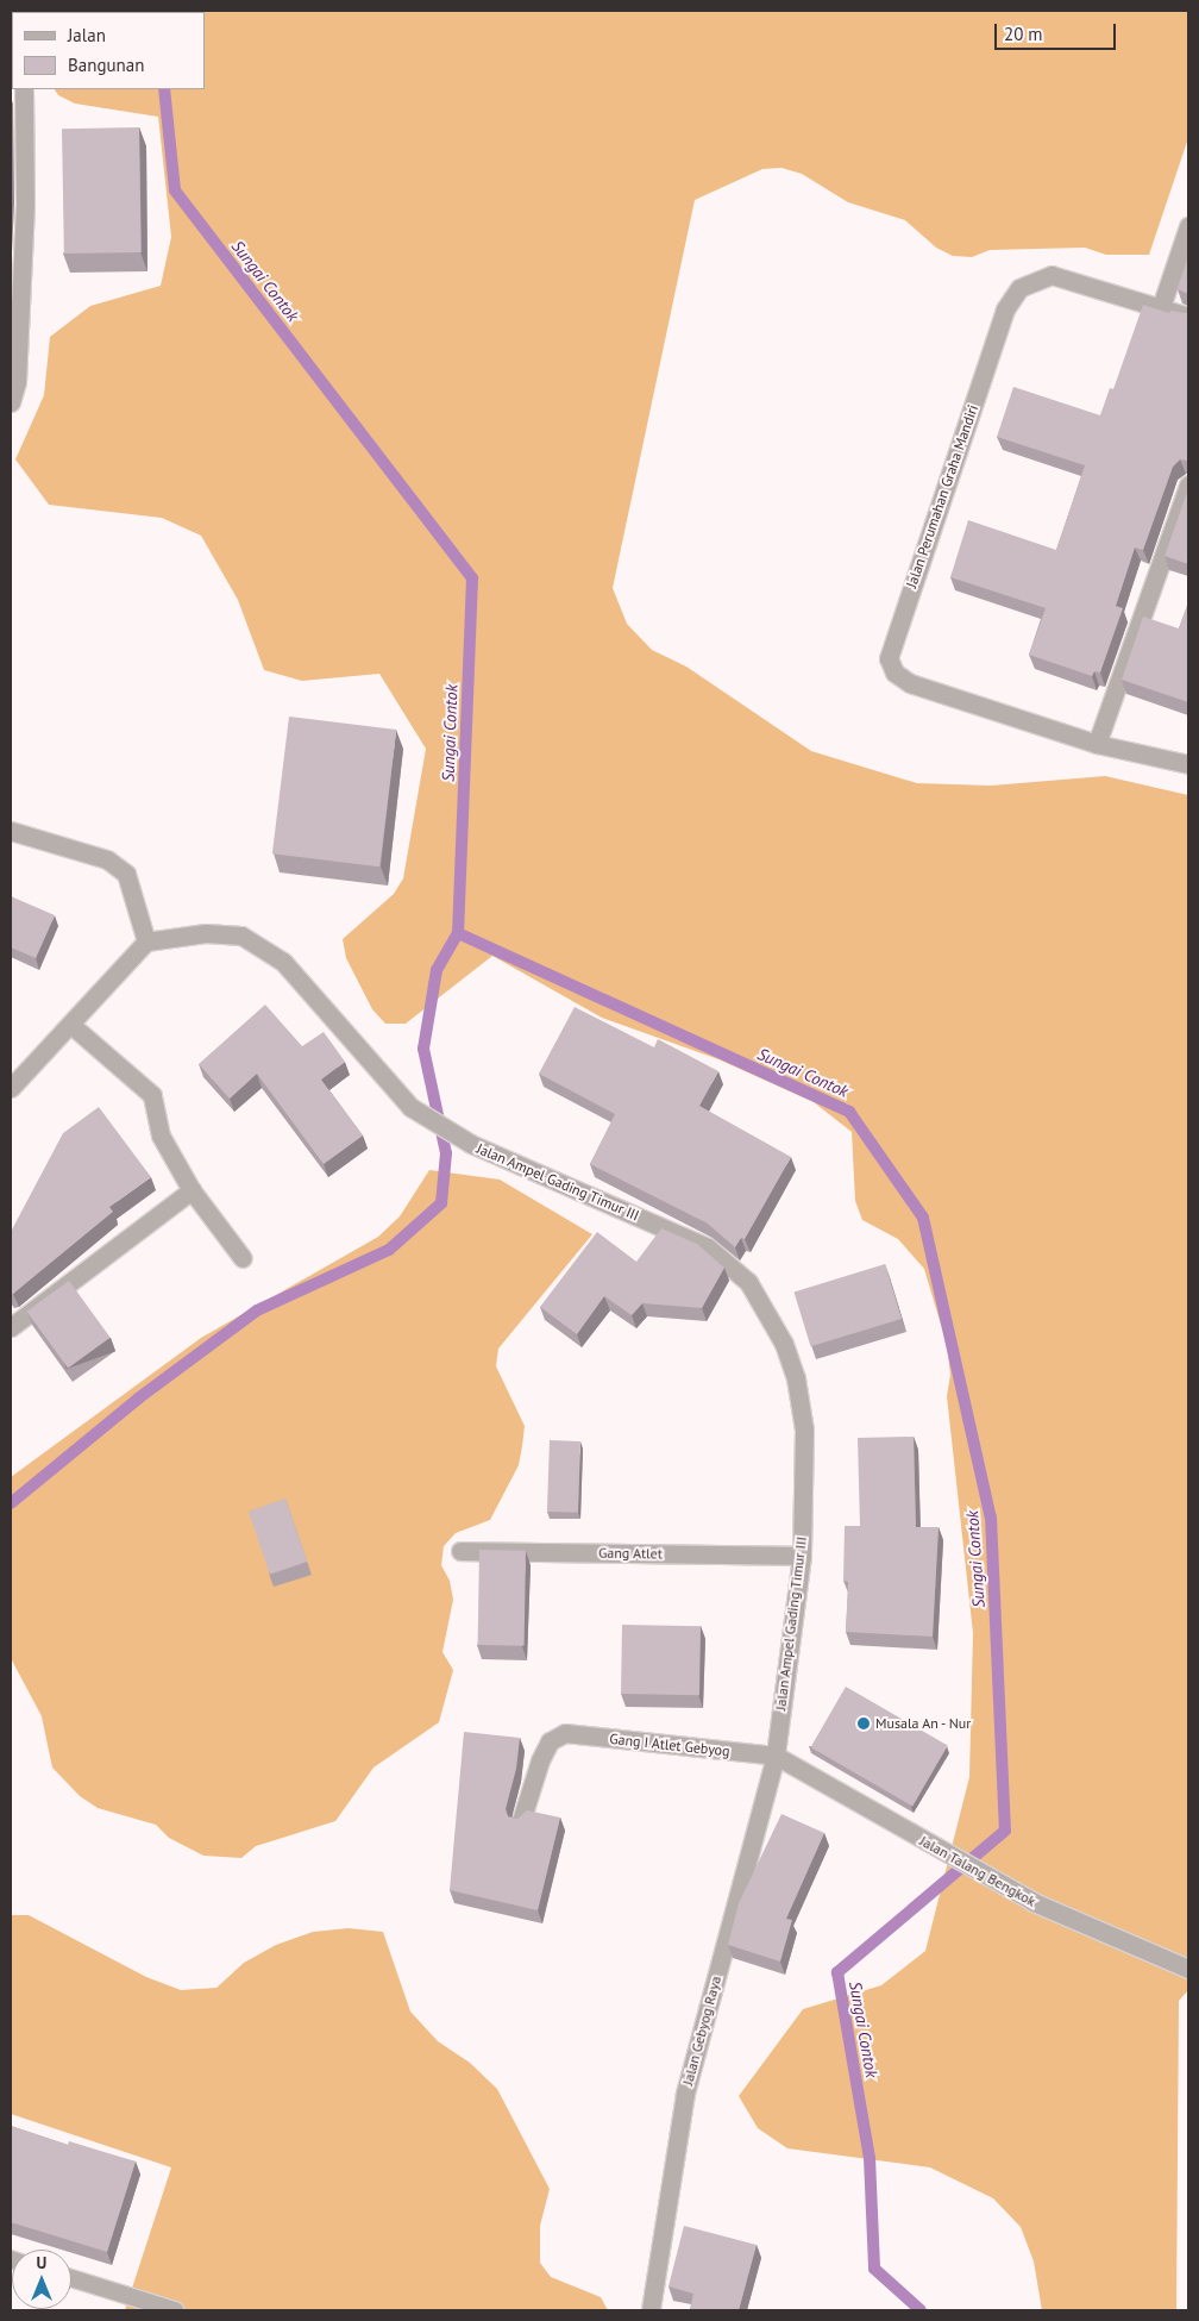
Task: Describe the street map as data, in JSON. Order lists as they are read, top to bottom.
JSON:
{
  "streets": {
    "street": [
      "Jalan Perumahan Graha Mandiri",
      "Jalan Ampel Gading Timur III",
      "Gang Atlet",
      "Gang I Atlet Gebyog",
      "Jalan Talang Bengkok",
      "Jalan Gebyog Raya"
    ]
  },
  "crossings": [
    ["Jalan Ampel Gading Timur III", "Gang Atlet"],
    ["Jalan Ampel Gading Timur III", "Gang I Atlet Gebyog"],
    ["Jalan Ampel Gading Timur III", "Jalan Talang Bengkok"],
    ["Jalan Ampel Gading Timur III", "Jalan Gebyog Raya"],
    ["Gang I Atlet Gebyog", "Jalan Talang Bengkok"],
    ["Gang I Atlet Gebyog", "Jalan Gebyog Raya"],
    ["Jalan Talang Bengkok", "Jalan Gebyog Raya"]
  ],
  "water": ["Sungai Contok"],
  "places": ["Musala An - Nur"],
  "legend": ["Jalan", "Bangunan"],
  "scale_bar": "20 m",
  "north": "top"
}
